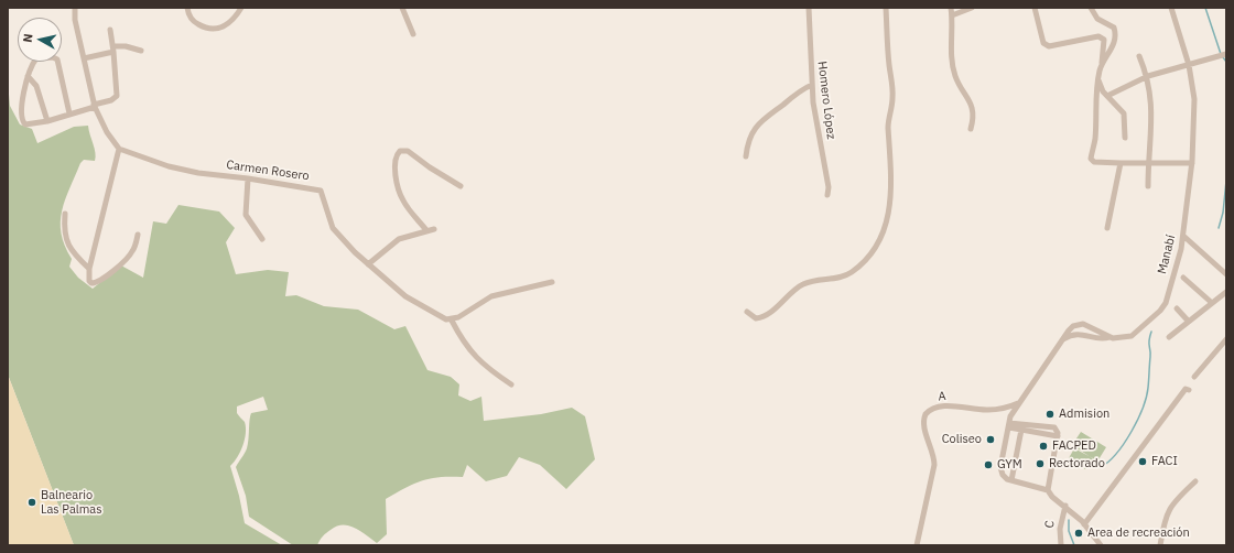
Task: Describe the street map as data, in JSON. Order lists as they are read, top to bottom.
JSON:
{
  "streets": {
    "street": [
      "Homero López",
      "Carmen Rosero",
      "Manabí",
      "A",
      "C"
    ]
  },
  "crossings": [
    ["Manabí", "A"]
  ],
  "places": [
    "Admision",
    "Coliseo",
    "FACPED",
    "FACI",
    "Rectorado",
    "GYM",
    "Balneario Las Palmas",
    "Area de recreación"
  ],
  "north": "left"
}
